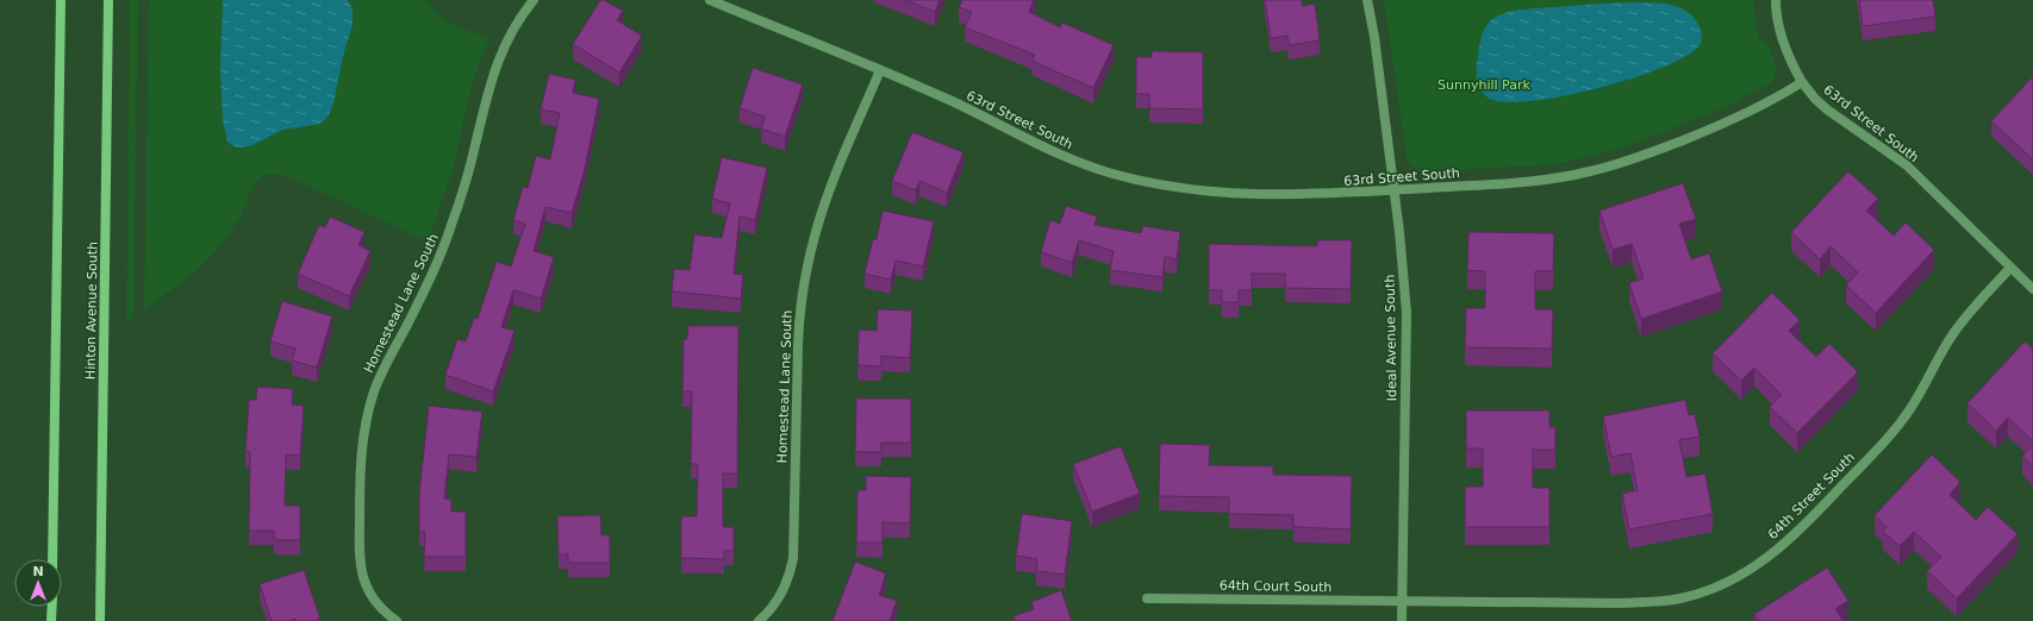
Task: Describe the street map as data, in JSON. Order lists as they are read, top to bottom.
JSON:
{
  "streets": {
    "main road": ["Hinton Avenue South"],
    "street": [
      "63rd Street South",
      "Homestead Lane South",
      "Ideal Avenue South",
      "64th Street South",
      "64th Court South"
    ]
  },
  "crossings": [
    ["63rd Street South", "Homestead Lane South"],
    ["63rd Street South", "Ideal Avenue South"],
    ["63rd Street South", "64th Street South"],
    ["Ideal Avenue South", "64th Street South"],
    ["Ideal Avenue South", "64th Court South"],
    ["64th Street South", "64th Court South"]
  ],
  "parks": ["Sunnyhill Park"],
  "north": "top"
}
